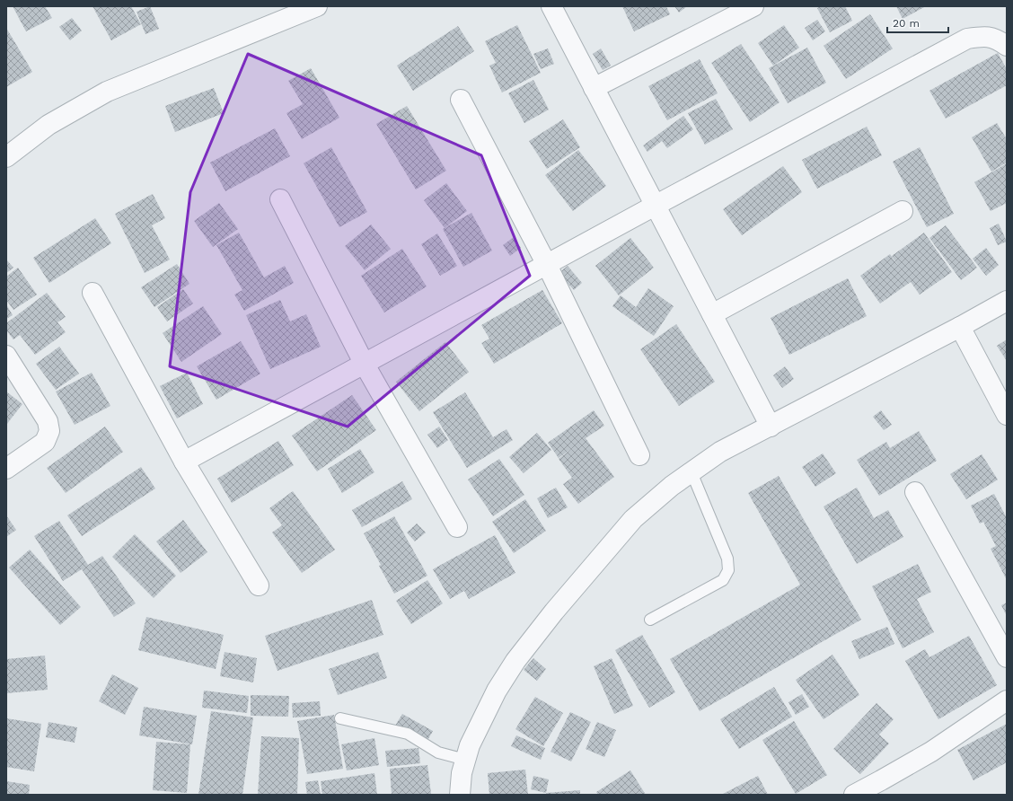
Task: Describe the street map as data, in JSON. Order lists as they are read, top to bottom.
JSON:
{
  "scale_bar": "20 m"
}
